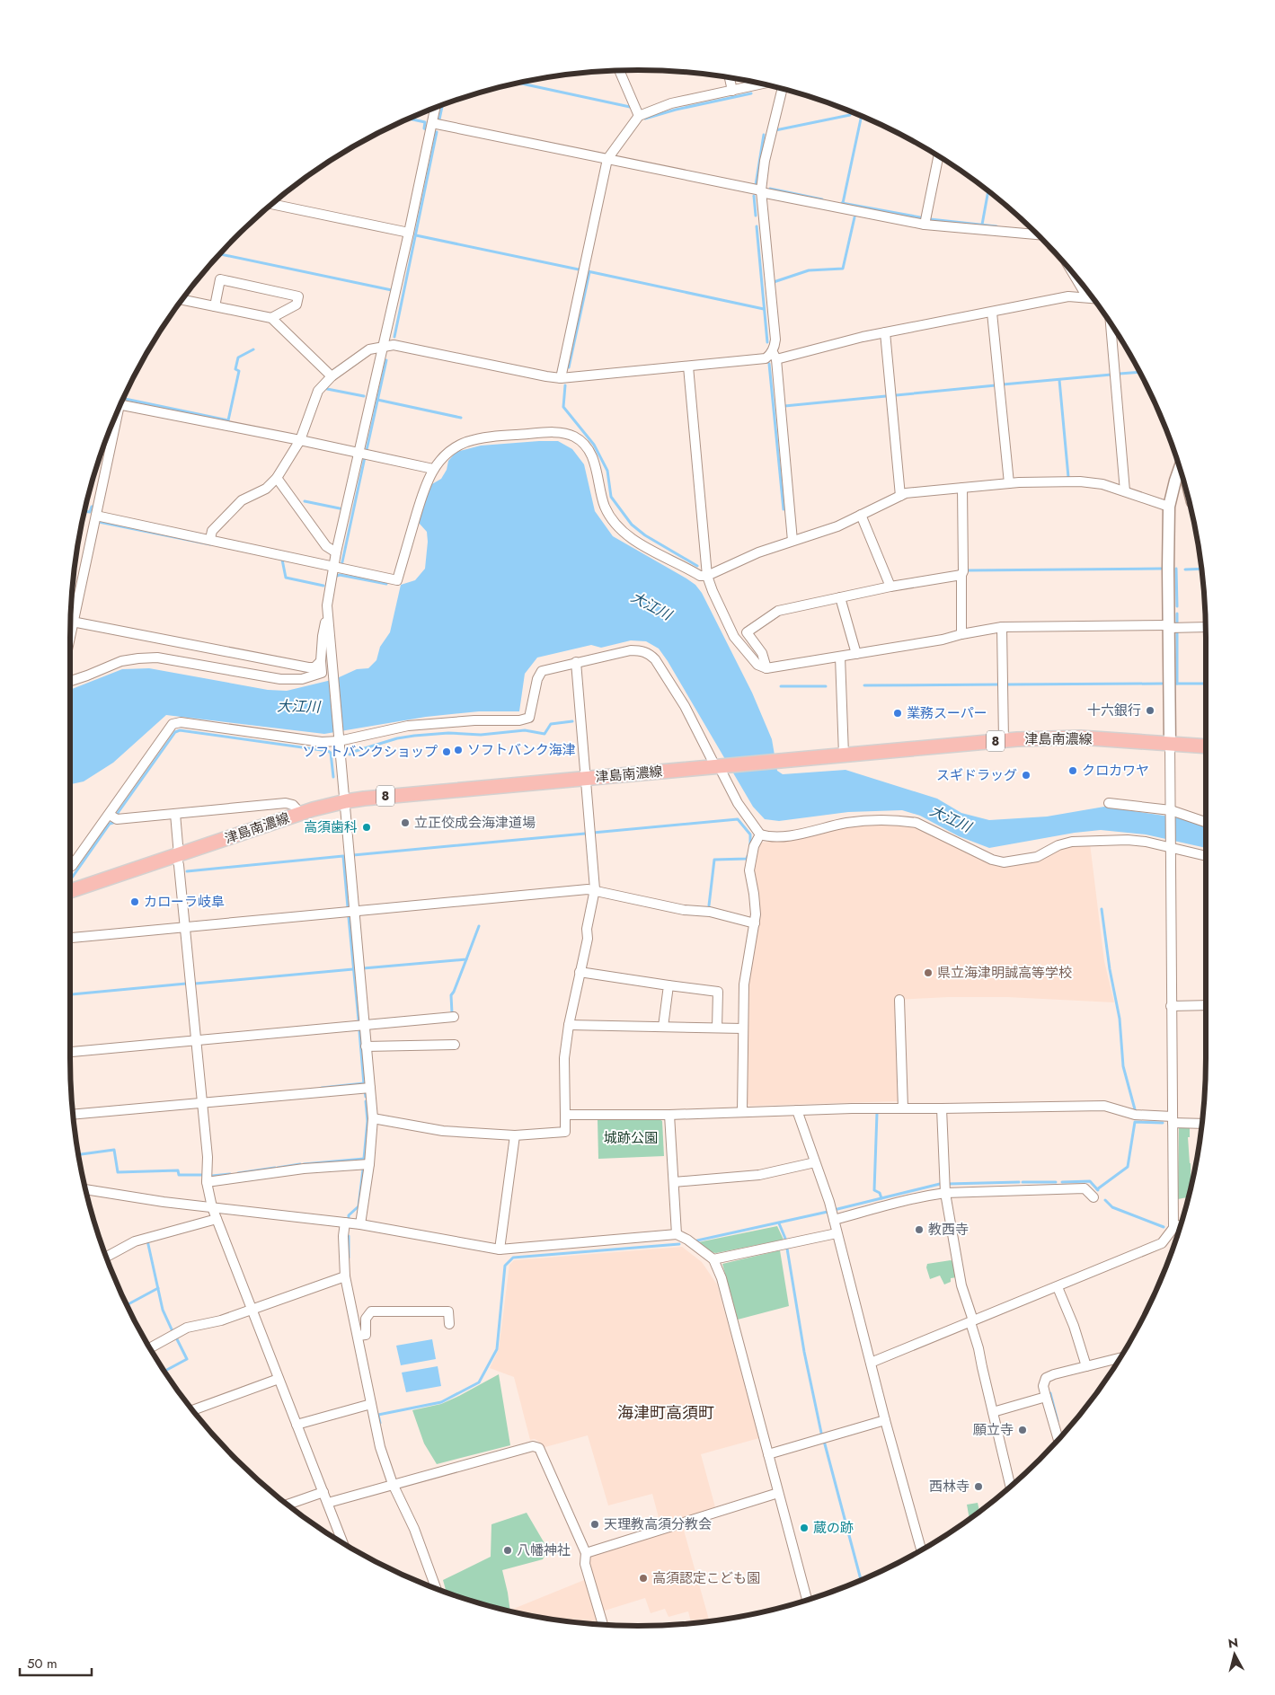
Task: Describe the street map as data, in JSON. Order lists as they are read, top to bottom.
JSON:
{
  "streets": {
    "main road": ["津島南濃線", "8"]
  },
  "districts": ["海津町高須町"],
  "water": ["大江川"],
  "parks": ["城跡公園"],
  "places": [
    "十六銀行",
    "業務スーパー",
    "ソフトバンク海津",
    "ソフトバンクショップ",
    "クロカワヤ",
    "スギドラッグ",
    "立正佼成会海津道場",
    "高須歯科",
    "カローラ岐阜",
    "県立海津明誠高等学校",
    "教西寺",
    "願立寺",
    "西林寺",
    "天理教高須分教会",
    "蔵の跡",
    "八幡神社",
    "高須認定こども園"
  ],
  "scale_bar": "50 m",
  "north": "top"
}
